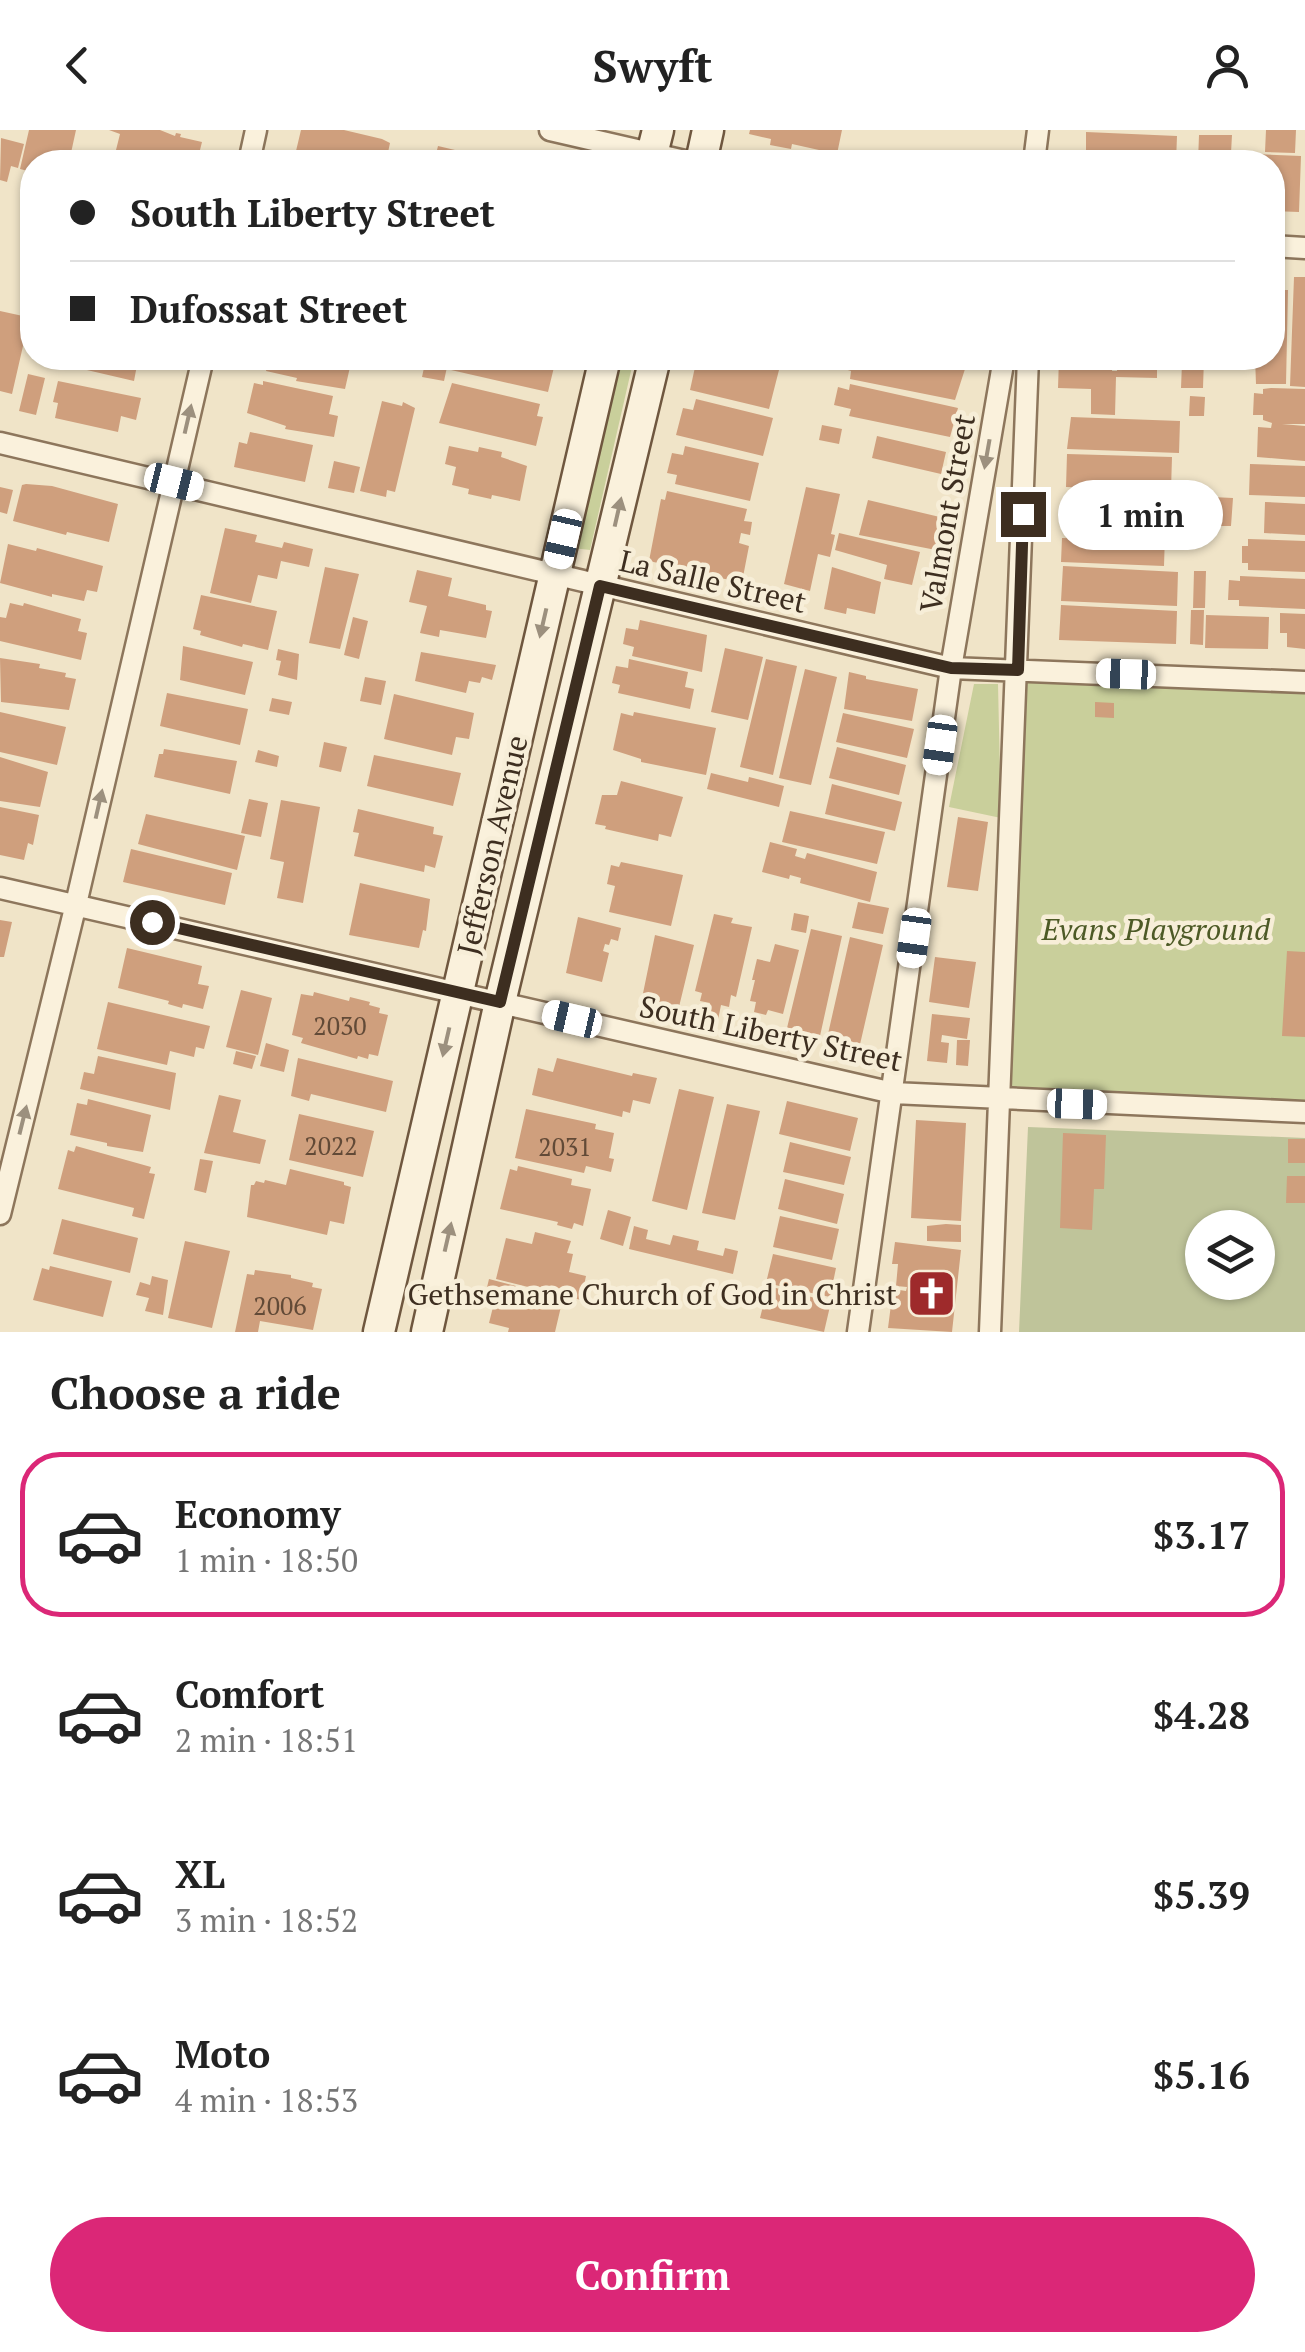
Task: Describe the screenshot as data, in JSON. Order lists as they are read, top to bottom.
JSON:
{
  "streets": {
    "street": [
      "Valmont Street",
      "La Salle Street",
      "Jefferson Avenue",
      "South Liberty Street"
    ]
  },
  "crossings": [
    ["Valmont Street", "La Salle Street"],
    ["Valmont Street", "South Liberty Street"],
    ["La Salle Street", "Jefferson Avenue"],
    ["Jefferson Avenue", "South Liberty Street"]
  ],
  "parks": ["Evans Playground"],
  "places": {
    "church": ["Gethsemane Church of God in Christ"]
  },
  "house_numbers": [
    "2030",
    "2022",
    "2031",
    "2006"
  ],
  "page": {
    "header": "Swyft",
    "banner": ["South Liberty Street", "Dufossat Street"],
    "bubble": "1 min",
    "heading": "Choose a ride",
    "list": [
      {
        "name": "Economy",
        "note": "1 min · 18:50",
        "value": "$3.17"
      },
      {
        "name": "Comfort",
        "note": "2 min · 18:51",
        "value": "$4.28"
      },
      {
        "name": "XL",
        "note": "3 min · 18:52",
        "value": "$5.39"
      },
      {
        "name": "Moto",
        "note": "4 min · 18:53",
        "value": "$5.16"
      }
    ],
    "buttons": "Confirm"
  }
}
